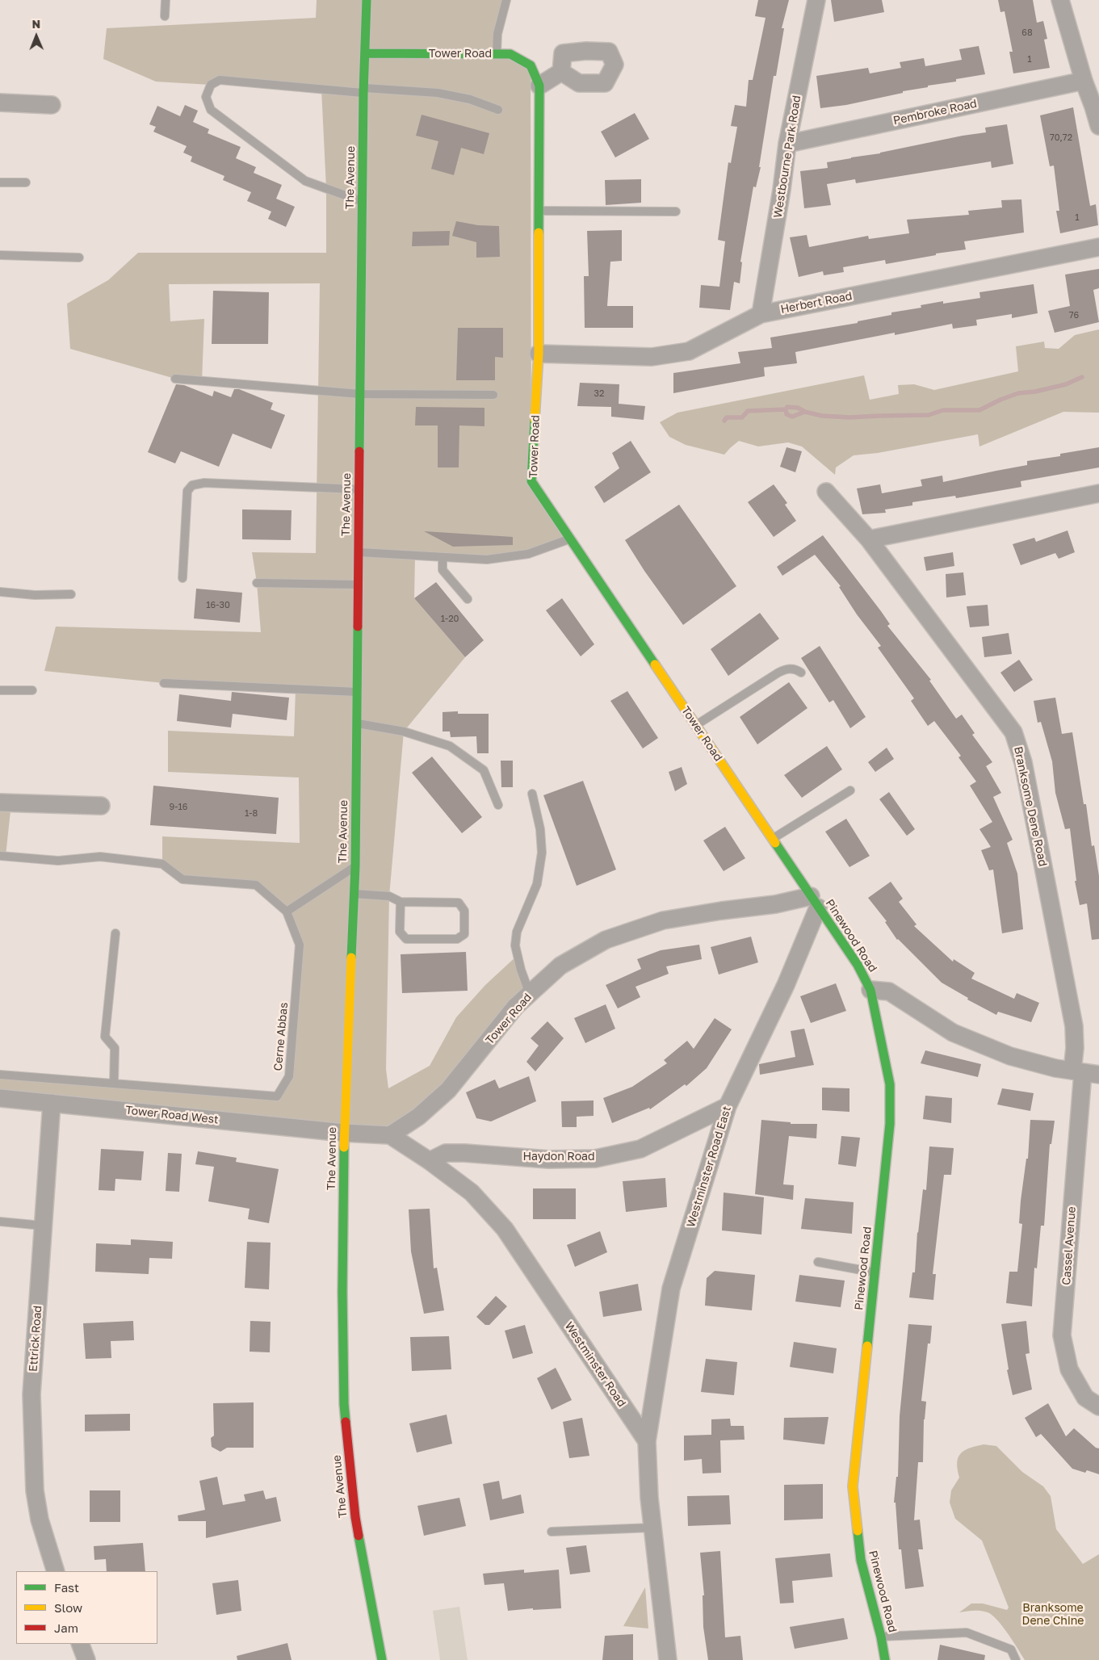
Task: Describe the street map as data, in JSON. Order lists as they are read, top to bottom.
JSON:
{
  "streets": {
    "street": [
      "Tower Road",
      "Pembroke Road",
      "Westbourne Park Road",
      "The Avenue",
      "Herbert Road",
      "Branksome Dene Road",
      "Pinewood Road",
      "Tower Road West",
      "Haydon Road",
      "Westminster Road East",
      "Cassel Avenue",
      "Ettrick Road",
      "Westminster Road"
    ],
    "lane": ["Cerne Abbas"]
  },
  "crossings": [
    ["Tower Road", "The Avenue"],
    ["Tower Road", "Herbert Road"],
    ["Tower Road", "Pinewood Road"],
    ["Tower Road", "Westminster Road East"],
    ["Tower Road", "Westminster Road"],
    ["Pembroke Road", "Westbourne Park Road"],
    ["Westbourne Park Road", "Herbert Road"],
    ["The Avenue", "Tower Road West"],
    ["Branksome Dene Road", "Cassel Avenue"],
    ["Pinewood Road", "Westminster Road East"],
    ["Tower Road West", "Ettrick Road"],
    ["Haydon Road", "Westminster Road East"],
    ["Haydon Road", "Westminster Road"],
    ["Westminster Road East", "Westminster Road"]
  ],
  "parks": ["Branksome Dene Chine"],
  "house_numbers": [
    "68",
    "1",
    "70,72",
    "1",
    "76",
    "32",
    "16-30",
    "1-20",
    "9-16",
    "1-8"
  ],
  "legend": ["Fast", "Slow", "Jam"],
  "north": "top"
}
